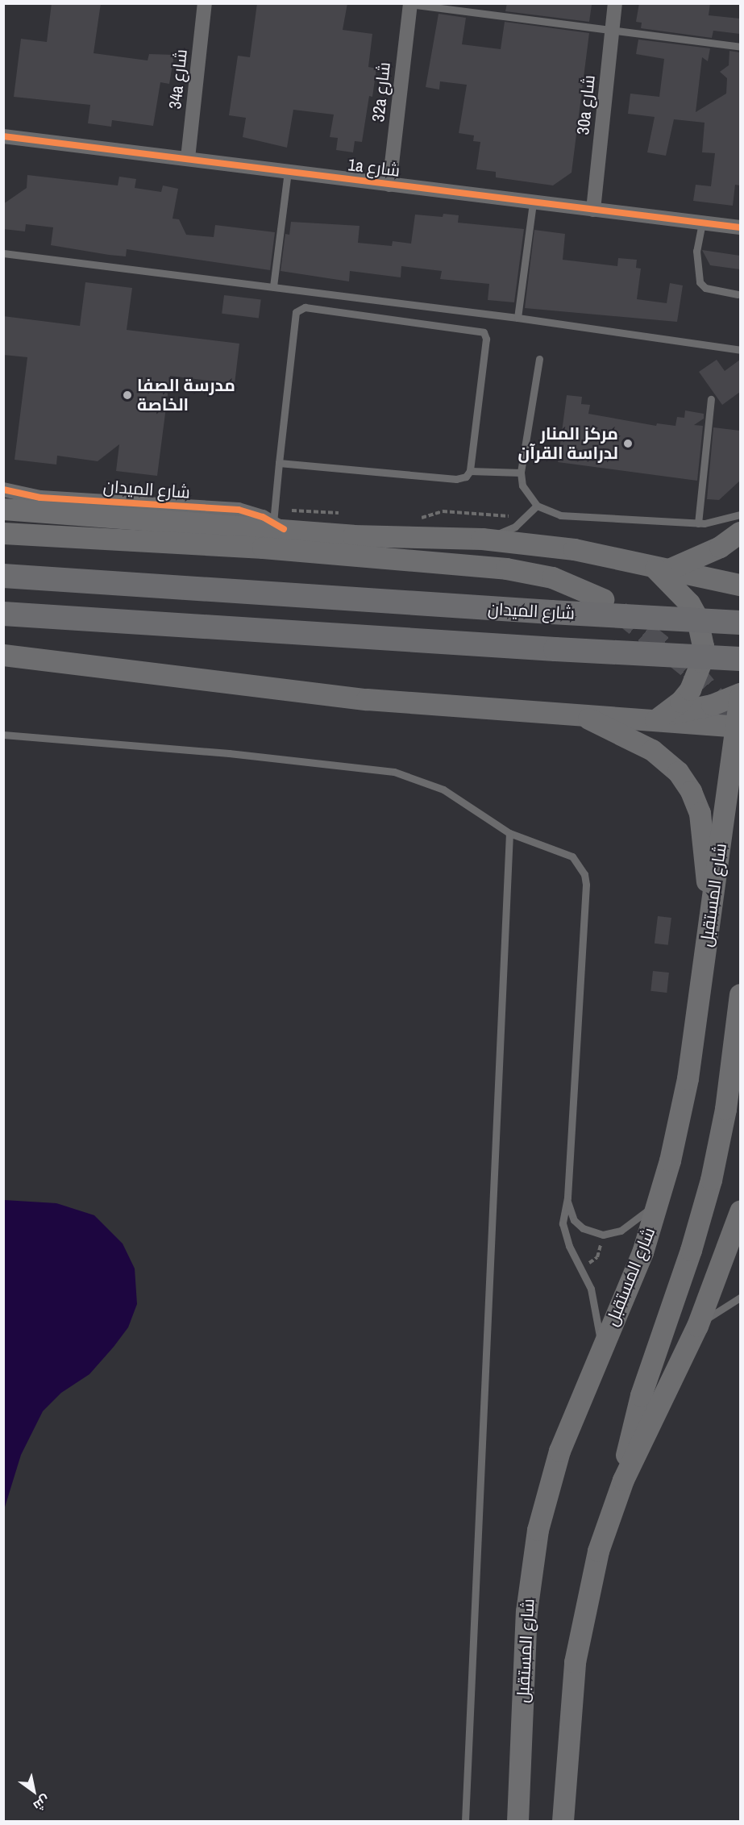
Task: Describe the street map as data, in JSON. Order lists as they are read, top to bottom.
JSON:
{
  "streets": {
    "main road": ["شارع الميدان", "شارع المستقبل"],
    "street": [
      "34a شارع",
      "32a شارع",
      "30a شارع",
      "1a شارع"
    ]
  },
  "crossings": [
    ["34a شارع", "1a شارع"],
    ["32a شارع", "1a شارع"],
    ["30a شارع", "1a شارع"]
  ],
  "places": ["مدرسة الصفا الخاصة", "مركز المنار لدراسة القرآن"],
  "north": "bottom right"
}
